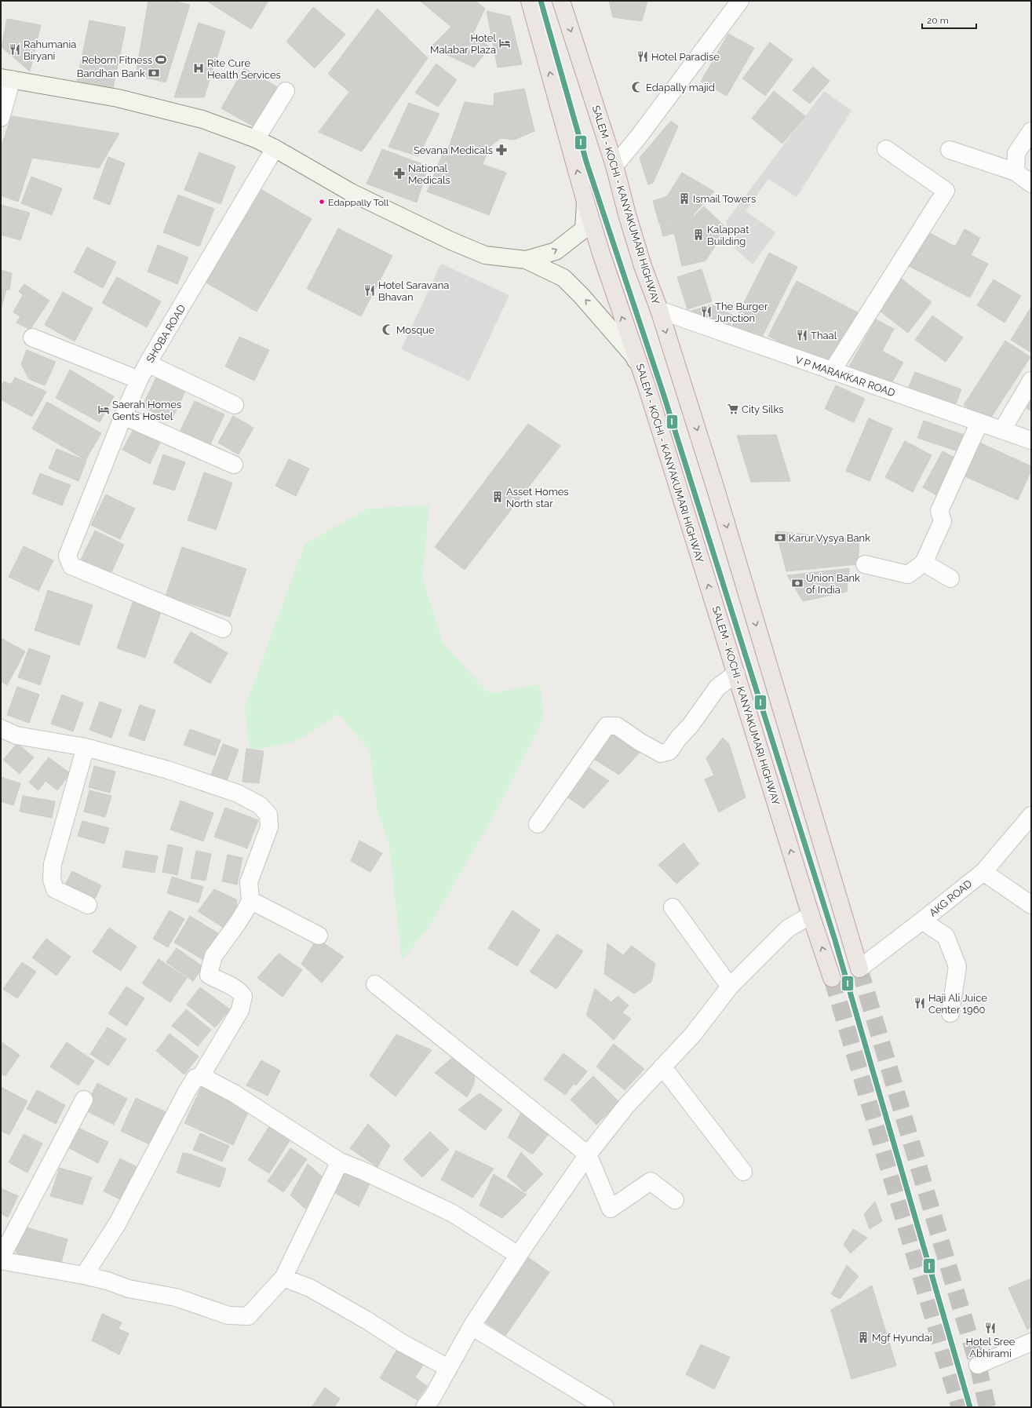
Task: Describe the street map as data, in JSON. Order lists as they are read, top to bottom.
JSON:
{
  "streets": {
    "highway": ["SALEM - KOCHI - KANYAKUMARI HIGHWAY"],
    "street": ["SHOBA ROAD", "V P MARAKKAR ROAD", "AKG ROAD"]
  },
  "crossings": [
    ["SALEM - KOCHI - KANYAKUMARI HIGHWAY", "V P MARAKKAR ROAD"],
    ["SALEM - KOCHI - KANYAKUMARI HIGHWAY", "AKG ROAD"]
  ],
  "places": {
    "hotel": ["Hotel Malabar Plaza", "Saerah Homes Gents Hostel"],
    "restaurant": [
      "Rahumania Biryani",
      "Hotel Paradise",
      "Hotel Saravana Bhavan",
      "The Burger Junction",
      "Thaal",
      "Haji Ali Juice Center 1960",
      "Hotel Sree Abhirami"
    ],
    "sports": ["Reborn Fitness"],
    "hospital": ["Rite Cure Health Services"],
    "bank": ["Bandhan Bank", "Karur Vysya Bank", "Union Bank of India"],
    "mosque": ["Edapally majid", "Mosque"],
    "pharmacy": ["Sevana Medicals", "National Medicals"],
    "building": [
      "Ismail Towers",
      "Kalappat Building",
      "Asset Homes North star",
      "Mgf Hyundai"
    ],
    "other": ["Edappally Toll"],
    "supermarket": ["City Silks"]
  },
  "lines": ["transit line I"],
  "scale_bar": "20 m"
}
